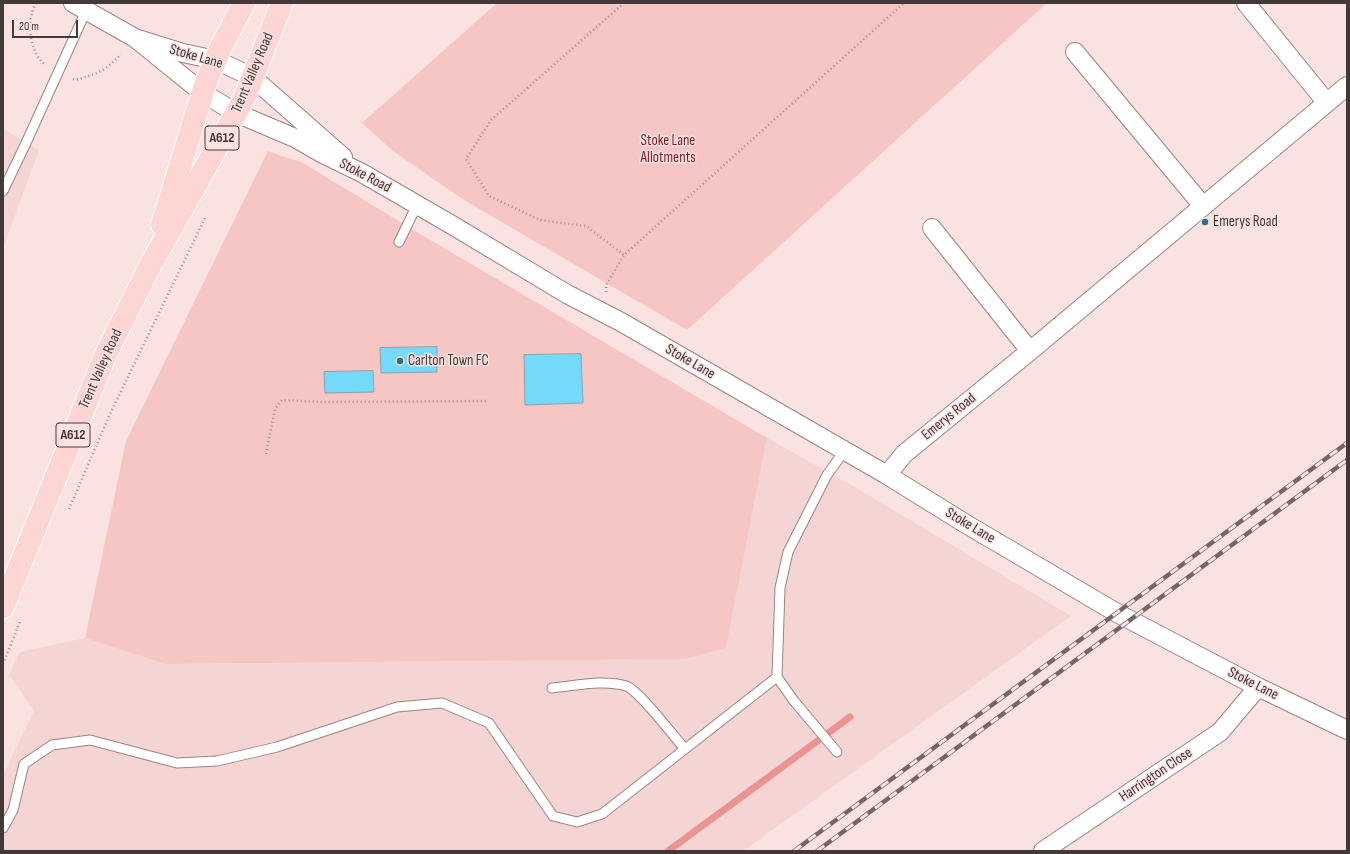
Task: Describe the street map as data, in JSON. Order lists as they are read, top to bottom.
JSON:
{
  "streets": {
    "main road": ["Trent Valley Road", "A612"],
    "street": [
      "Stoke Lane",
      "Stoke Road",
      "Emerys Road",
      "Harrington Close"
    ]
  },
  "crossings": [
    ["Stoke Lane", "Trent Valley Road"],
    ["Stoke Lane", "Stoke Road"],
    ["Stoke Lane", "Emerys Road"],
    ["Stoke Lane", "Harrington Close"],
    ["Trent Valley Road", "Stoke Road"]
  ],
  "parks": ["Stoke Lane Allotments"],
  "places": ["Emerys Road", "Carlton Town FC"],
  "scale_bar": "20 m"
}
